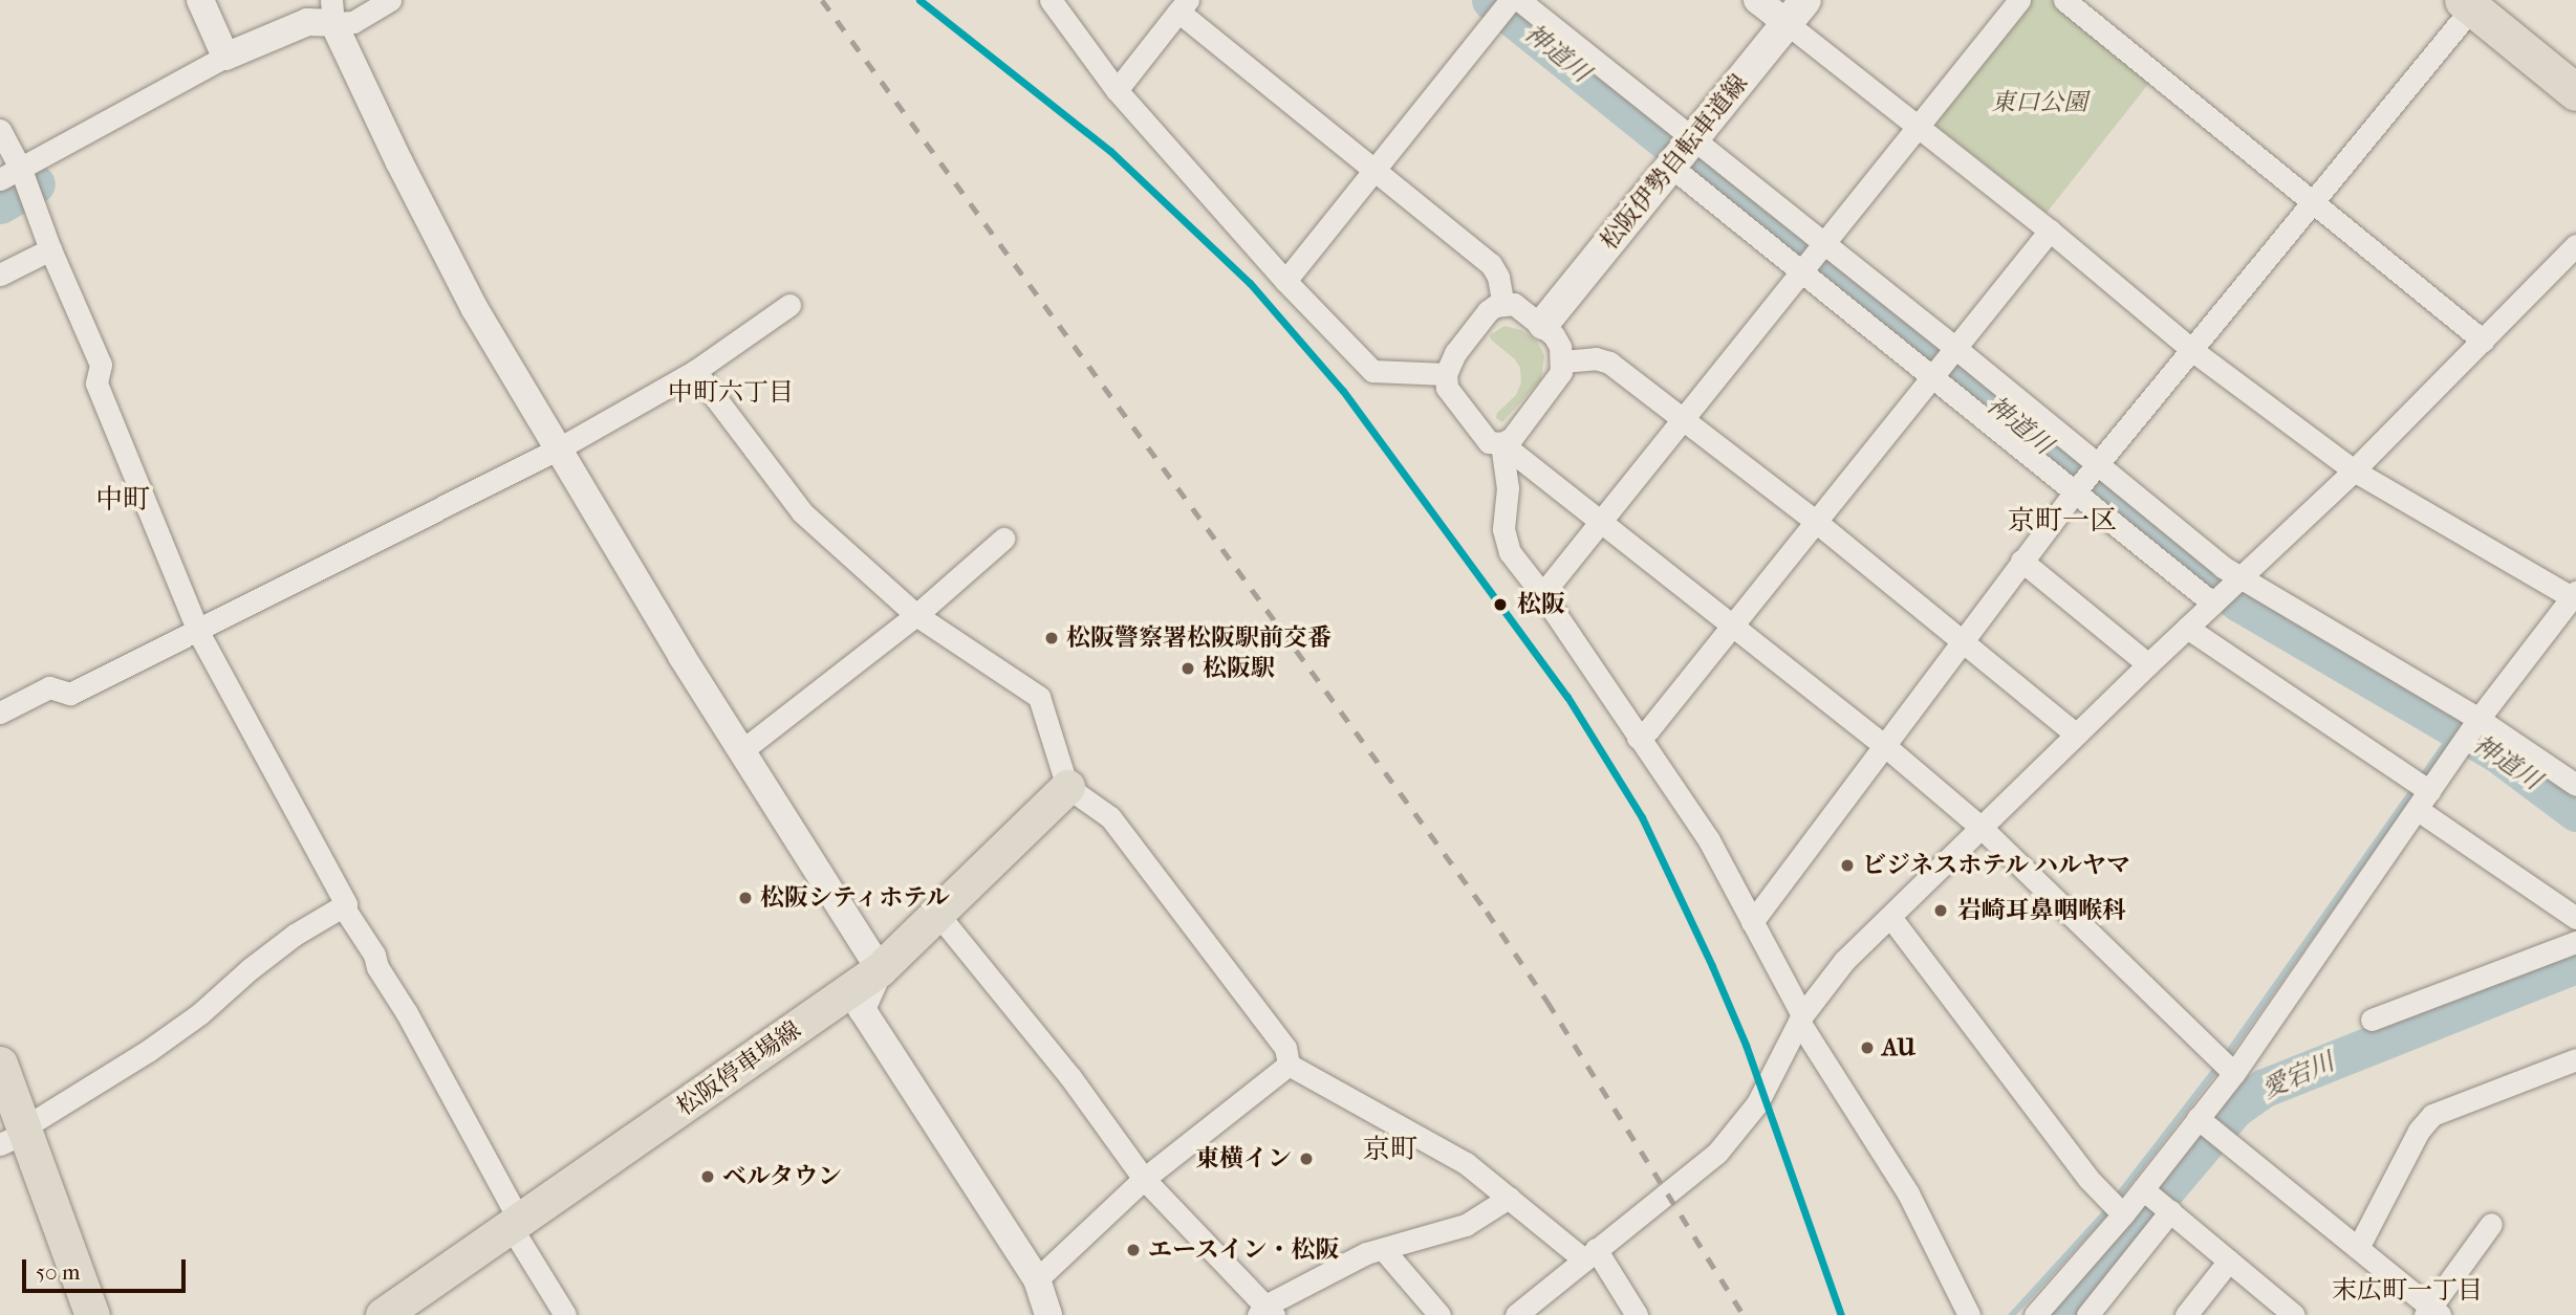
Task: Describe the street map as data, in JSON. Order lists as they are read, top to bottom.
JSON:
{
  "streets": {
    "main road": ["松阪伊勢自転車道線", "松阪停車場線"]
  },
  "districts": [
    "中町六丁目",
    "中町",
    "京町一区",
    "京町",
    "末広町一丁目"
  ],
  "water": ["神道川", "愛宕川"],
  "parks": ["東口公園"],
  "places": [
    "松阪",
    "松阪警察署松阪駅前交番",
    "松阪駅",
    "ビジネスホテル ハルヤマ",
    "松阪シティホテル",
    "岩崎耳鼻咽喉科",
    "AU",
    "東横イン",
    "ベルタウン",
    "エースイン・松阪"
  ],
  "scale_bar": "50 m"
}
